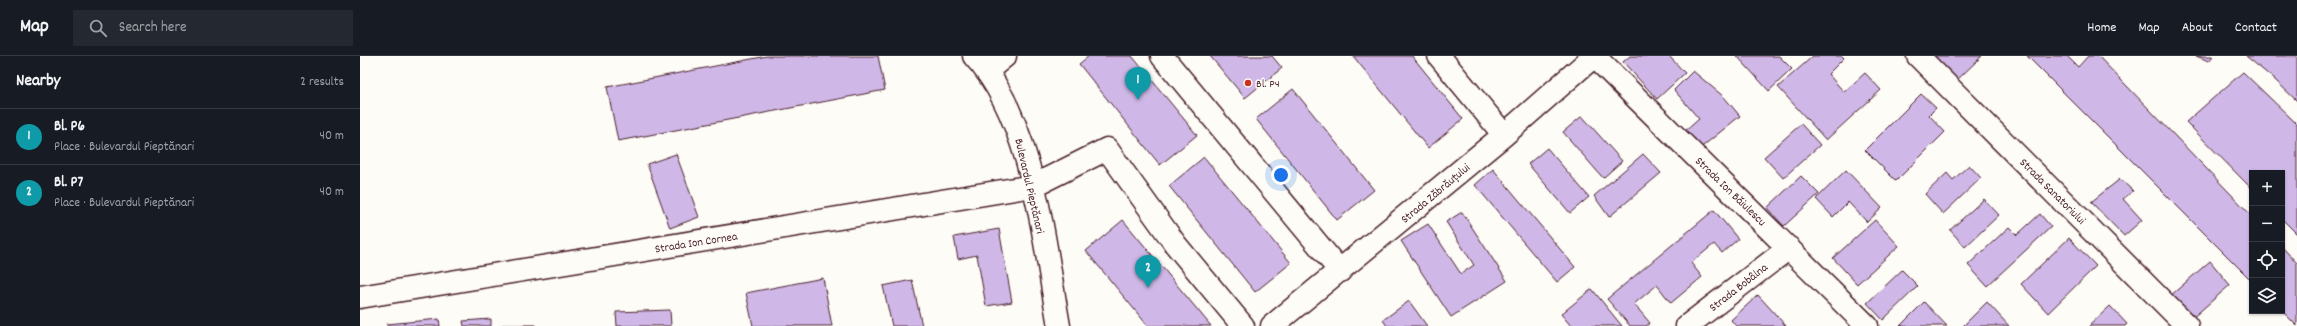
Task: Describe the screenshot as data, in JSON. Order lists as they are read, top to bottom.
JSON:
{
  "streets": {
    "street": [
      "Bulevardul Pieptănari",
      "Strada Ion Băiulescu",
      "Strada Sanatoriului",
      "Strada Zăbrăuțului",
      "Strada Ion Cornea",
      "Strada Bobâlna"
    ]
  },
  "crossings": [
    ["Bulevardul Pieptănari", "Strada Ion Cornea"],
    ["Strada Ion Băiulescu", "Strada Zăbrăuțului"],
    ["Strada Ion Băiulescu", "Strada Bobâlna"]
  ],
  "places": ["Bl. P4"],
  "page": {
    "header": "Map",
    "search": "Search here",
    "nav": [
      "Home",
      "Map",
      "About",
      "Contact"
    ],
    "heading": ["Nearby", "2 results"],
    "pins": ["1", "2"],
    "list": [
      {
        "mark": "1",
        "name": "Bl. P6",
        "note": "Place · Bulevardul Pieptănari",
        "value": "40 m"
      },
      {
        "mark": "2",
        "name": "Bl. P7",
        "note": "Place · Bulevardul Pieptănari",
        "value": "40 m"
      }
    ],
    "map_buttons": ["+", "−"]
  }
}
